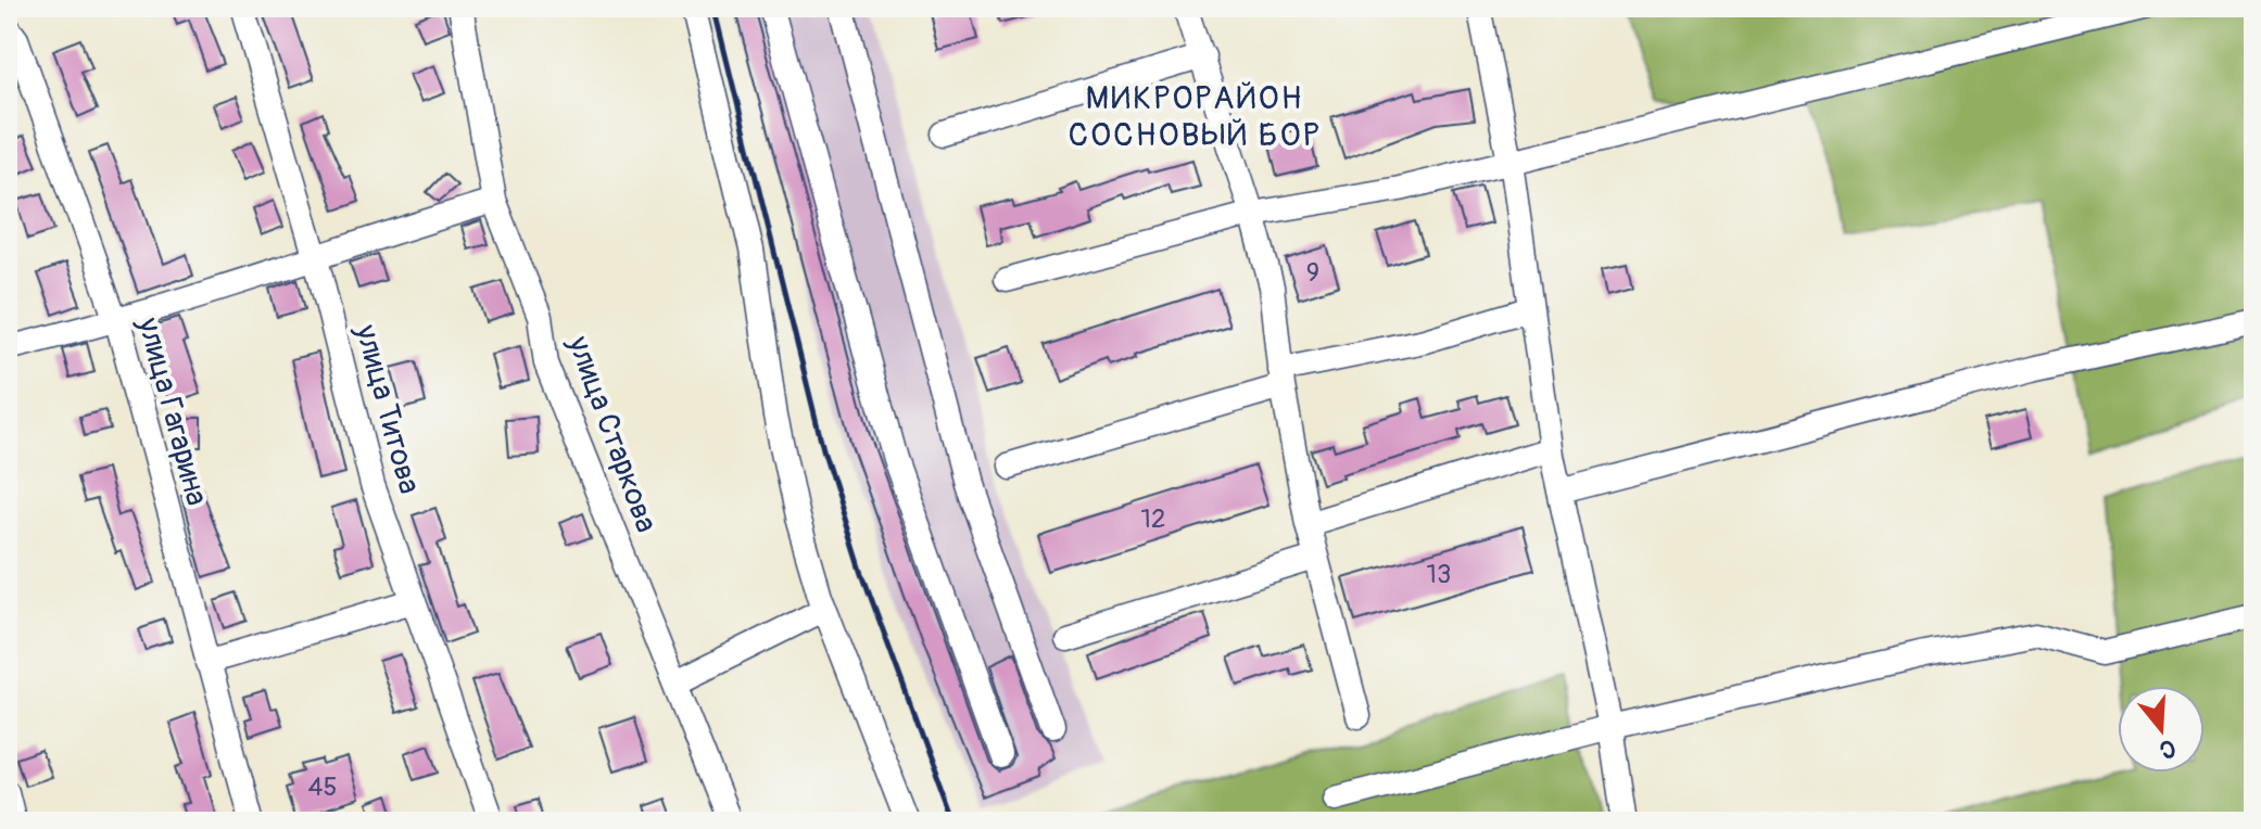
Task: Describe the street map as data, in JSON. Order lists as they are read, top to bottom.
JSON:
{
  "streets": {
    "street": ["улица Титова", "улица Гагарина", "улица Старкова"]
  },
  "districts": ["МИКРОРАЙОН СОСНОВЫЙ БОР"],
  "house_numbers": [
    "9",
    "12",
    "13",
    "45"
  ],
  "north": "bottom"
}
